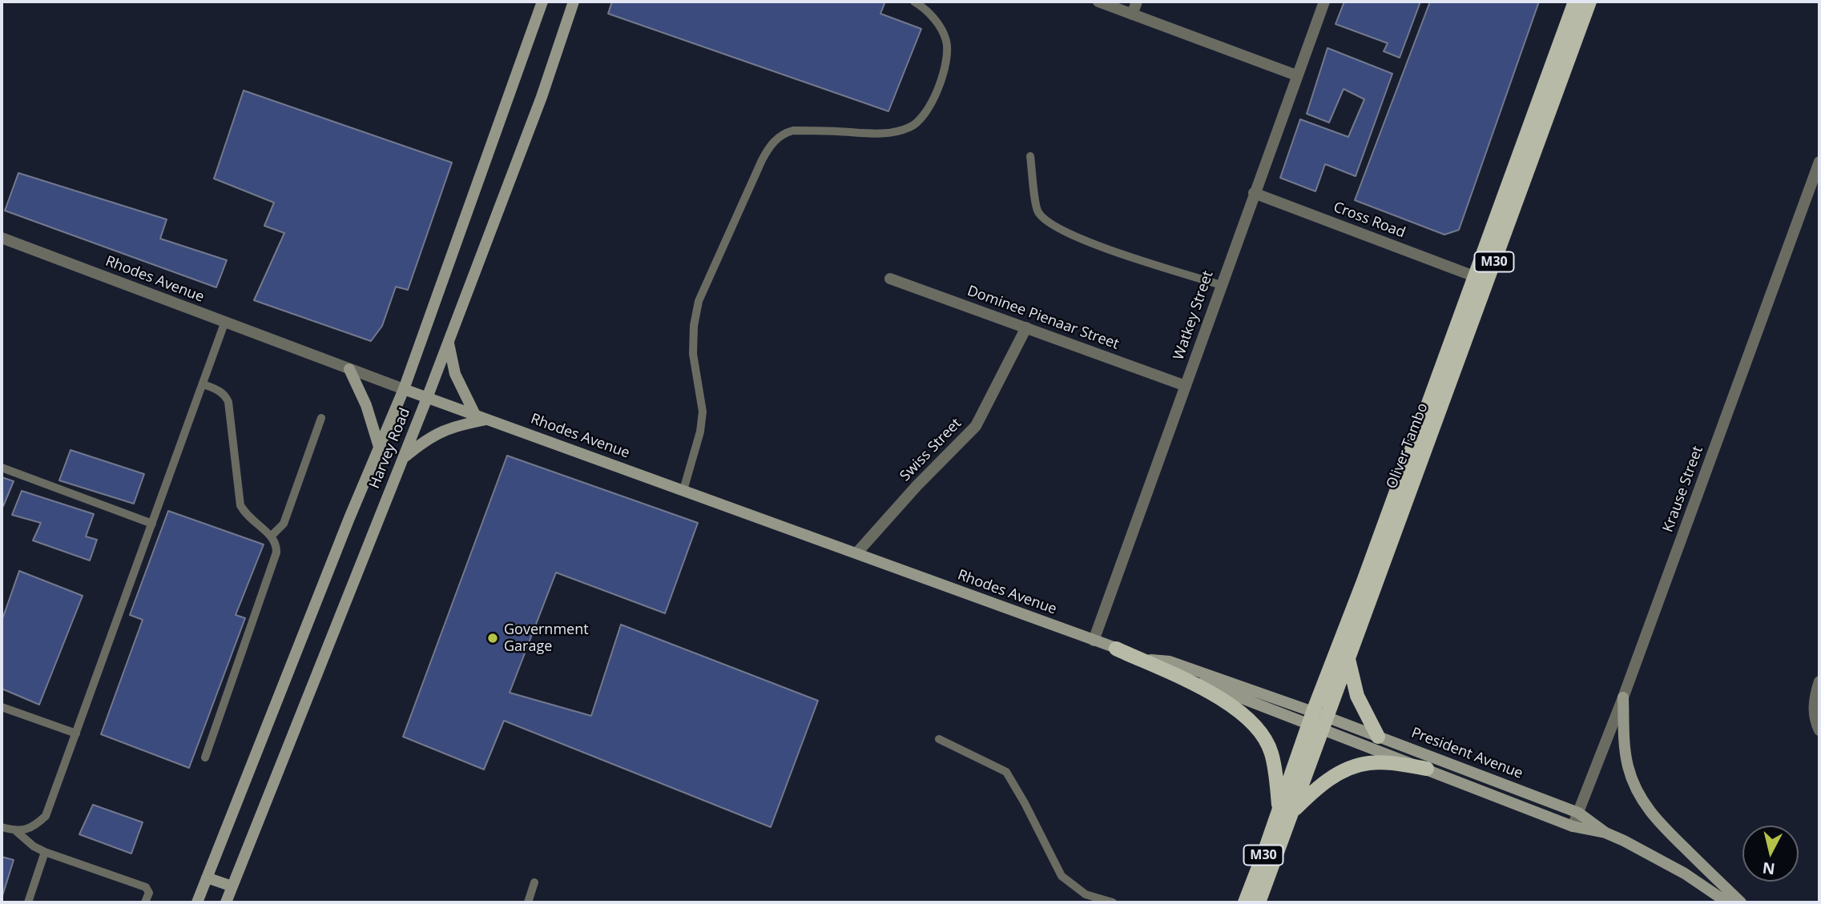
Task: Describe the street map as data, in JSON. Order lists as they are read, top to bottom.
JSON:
{
  "streets": {
    "main road": [
      "M30",
      "Rhodes Avenue",
      "Oliver Tambo",
      "Harvey Road",
      "President Avenue"
    ],
    "street": [
      "Cross Road",
      "Watkey Street",
      "Dominee Pienaar Street",
      "Swiss Street",
      "Krause Street"
    ]
  },
  "crossings": [
    ["Cross Road", "Watkey Street"],
    ["Cross Road", "Oliver Tambo"],
    ["Rhodes Avenue", "Watkey Street"],
    ["Rhodes Avenue", "Oliver Tambo"],
    ["Rhodes Avenue", "Harvey Road"],
    ["Rhodes Avenue", "Swiss Street"],
    ["Rhodes Avenue", "President Avenue"],
    ["Watkey Street", "Dominee Pienaar Street"],
    ["Dominee Pienaar Street", "Swiss Street"],
    ["Oliver Tambo", "President Avenue"],
    ["Krause Street", "President Avenue"]
  ],
  "places": ["Government Garage"],
  "north": "bottom"
}
